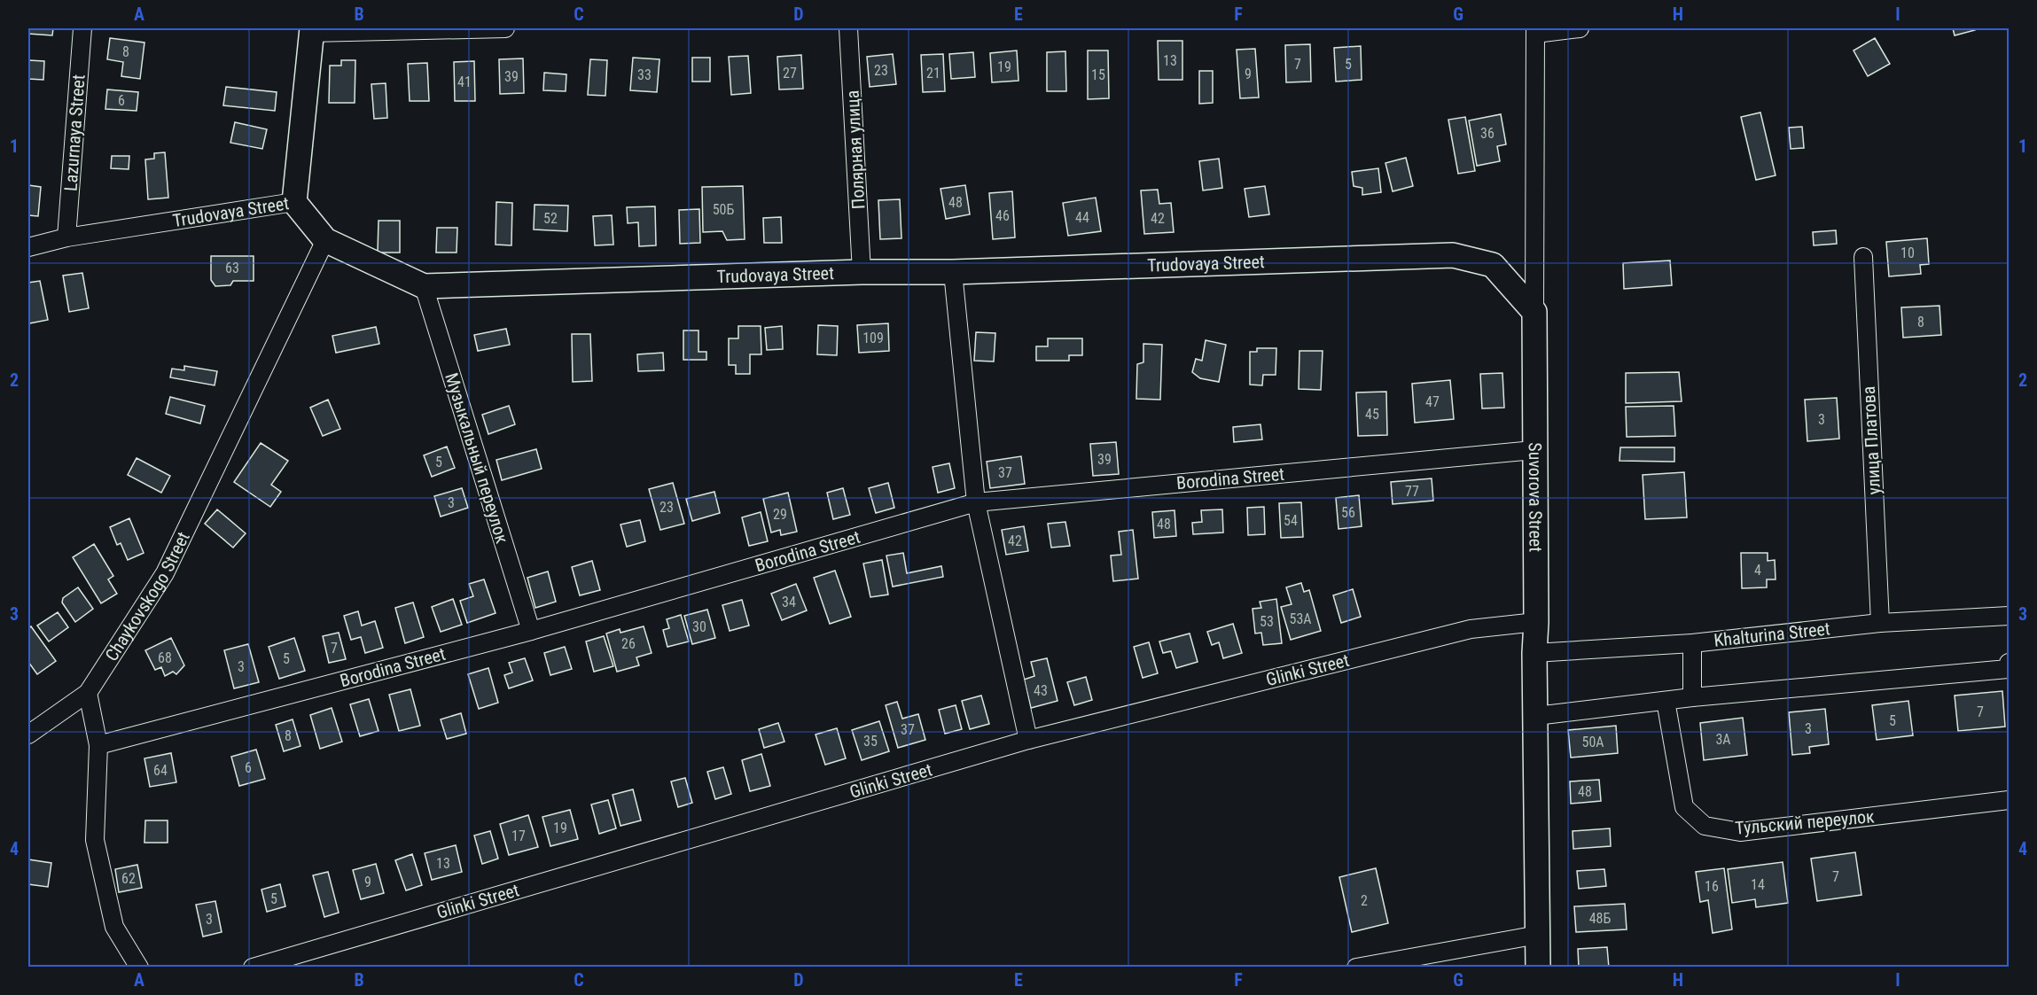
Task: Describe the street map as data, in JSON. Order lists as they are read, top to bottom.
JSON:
{
  "streets": {
    "main road": ["Trudovaya Street", "Suvorova Street"],
    "street": [
      "Lazurnaya Street",
      "Полярная улица",
      "улица Платова",
      "Музыкальный переулок",
      "Borodina Street",
      "Chaykovskogo Street",
      "Khalturina Street",
      "Glinki Street",
      "Тульский переулок"
    ]
  },
  "crossings": [
    ["Lazurnaya Street", "Trudovaya Street"],
    ["Полярная улица", "Trudovaya Street"],
    ["Trudovaya Street", "Музыкальный переулок"],
    ["Trudovaya Street", "Suvorova Street"],
    ["Trudovaya Street", "Chaykovskogo Street"],
    ["улица Платова", "Khalturina Street"],
    ["Музыкальный переулок", "Borodina Street"],
    ["Borodina Street", "Suvorova Street"],
    ["Suvorova Street", "Khalturina Street"],
    ["Suvorova Street", "Glinki Street"]
  ],
  "house_numbers": [
    "8",
    "13",
    "7",
    "5",
    "19",
    "23",
    "27",
    "21",
    "9",
    "33",
    "15",
    "39",
    "41",
    "6",
    "36",
    "48",
    "50Б",
    "46",
    "44",
    "52",
    "42",
    "10",
    "63",
    "8",
    "109",
    "47",
    "45",
    "3",
    "39",
    "5",
    "37",
    "77",
    "3",
    "23",
    "56",
    "29",
    "54",
    "48",
    "42",
    "4",
    "34",
    "53А",
    "53",
    "30",
    "26",
    "7",
    "68",
    "5",
    "3",
    "43",
    "7",
    "5",
    "3",
    "37",
    "8",
    "3А",
    "35",
    "50А",
    "6",
    "64",
    "48",
    "19",
    "17",
    "13",
    "7",
    "62",
    "9",
    "14",
    "16",
    "5",
    "2",
    "48Б",
    "3"
  ],
  "grid": {
    "columns": [
      "A",
      "B",
      "C",
      "D",
      "E",
      "F",
      "G",
      "H",
      "I"
    ],
    "rows": [
      "1",
      "2",
      "3",
      "4"
    ]
  }
}
